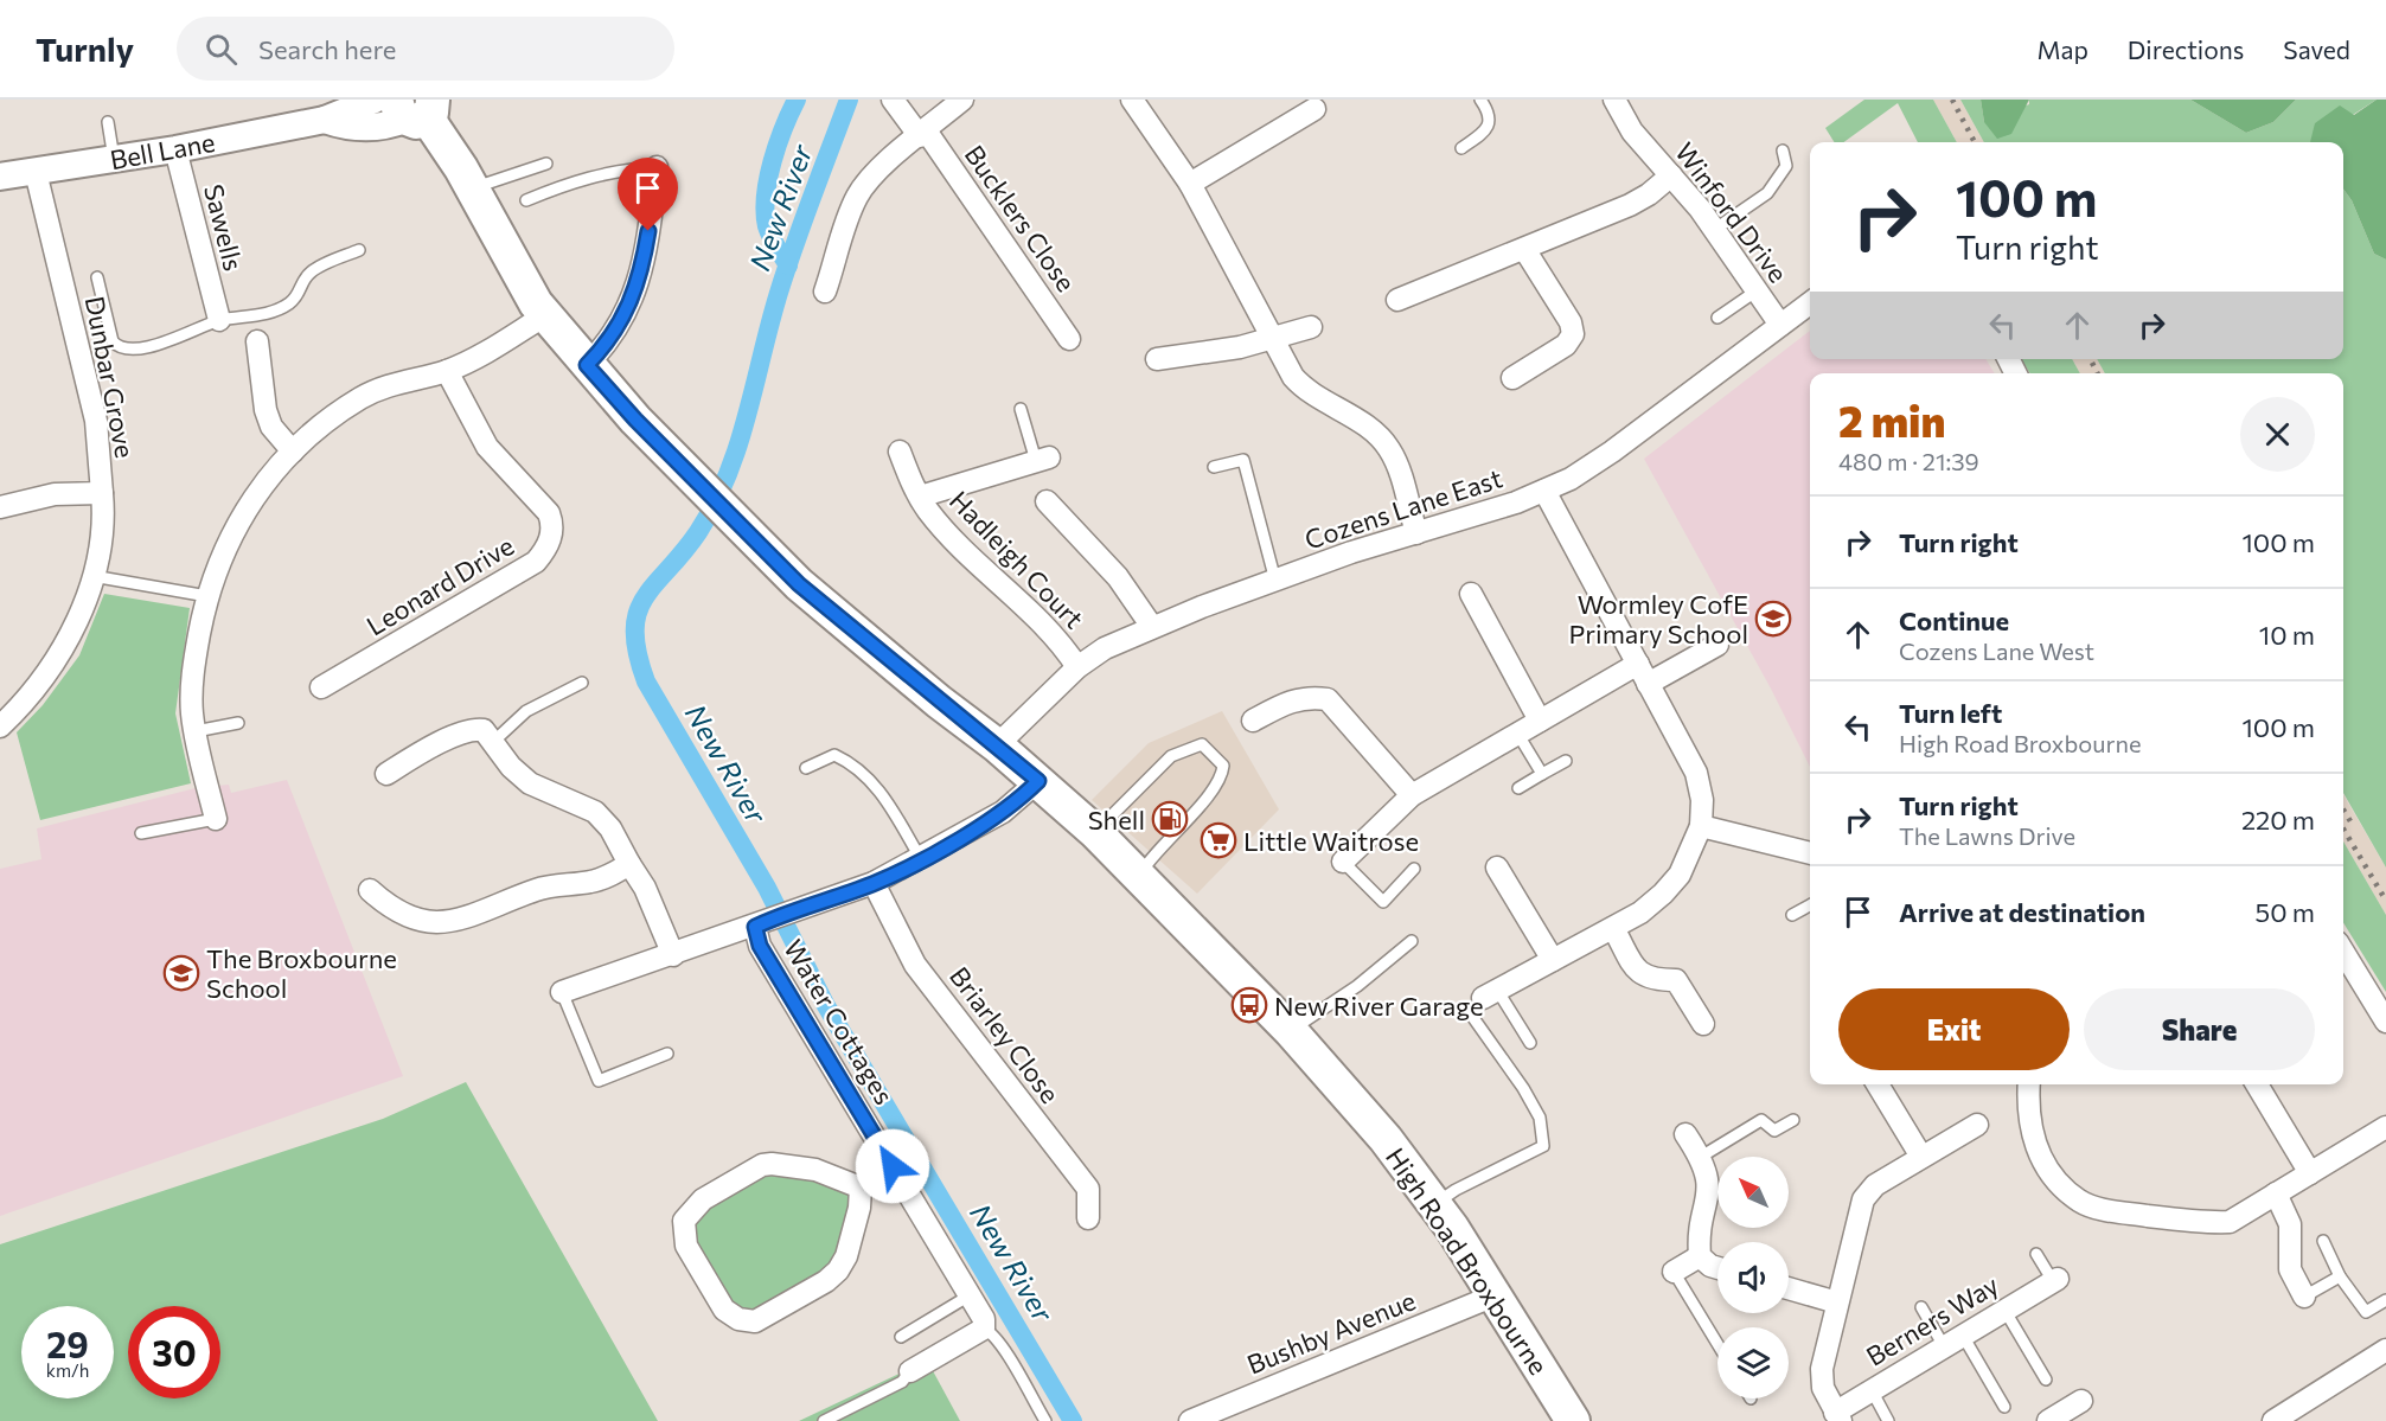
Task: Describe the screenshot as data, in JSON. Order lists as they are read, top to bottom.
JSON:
{
  "streets": {
    "main road": ["High Road Broxbourne"],
    "street": [
      "Bell Lane",
      "Winford Drive",
      "Bucklers Close",
      "Sawells",
      "Dunbar Grove",
      "Cozens Lane East",
      "Hadleigh Court",
      "Leonard Drive",
      "Water Cottages",
      "Briarley Close",
      "Berners Way",
      "Bushby Avenue"
    ]
  },
  "crossings": [
    ["Bell Lane", "Sawells"],
    ["Bell Lane", "Dunbar Grove"],
    ["Bell Lane", "High Road Broxbourne"],
    ["Winford Drive", "Cozens Lane East"],
    ["Cozens Lane East", "Hadleigh Court"],
    ["Cozens Lane East", "High Road Broxbourne"],
    ["High Road Broxbourne", "Bushby Avenue"]
  ],
  "water": ["New River"],
  "places": {
    "school or university": ["Wormley CofE Primary School", "The Broxbourne School"],
    "fuel station": ["Shell"],
    "supermarket": ["Little Waitrose"],
    "bus stop": ["New River Garage"]
  },
  "north": "top left",
  "page": {
    "header": "Turnly",
    "search": "Search here",
    "nav": ["Map", "Directions", "Saved"],
    "turn": ["100 m", "Turn right"],
    "heading": ["2 min", "480 m · 21:39"],
    "list": [
      {
        "name": "Turn right",
        "value": "100 m"
      },
      {
        "name": "Continue",
        "note": "Cozens Lane West",
        "value": "10 m"
      },
      {
        "name": "Turn left",
        "note": "High Road Broxbourne",
        "value": "100 m"
      },
      {
        "name": "Turn right",
        "note": "The Lawns Drive",
        "value": "220 m"
      },
      {
        "name": "Arrive at destination",
        "value": "50 m"
      }
    ],
    "buttons": ["Exit", "Share"],
    "speed": "29 km/h",
    "limit": "30"
  }
}
